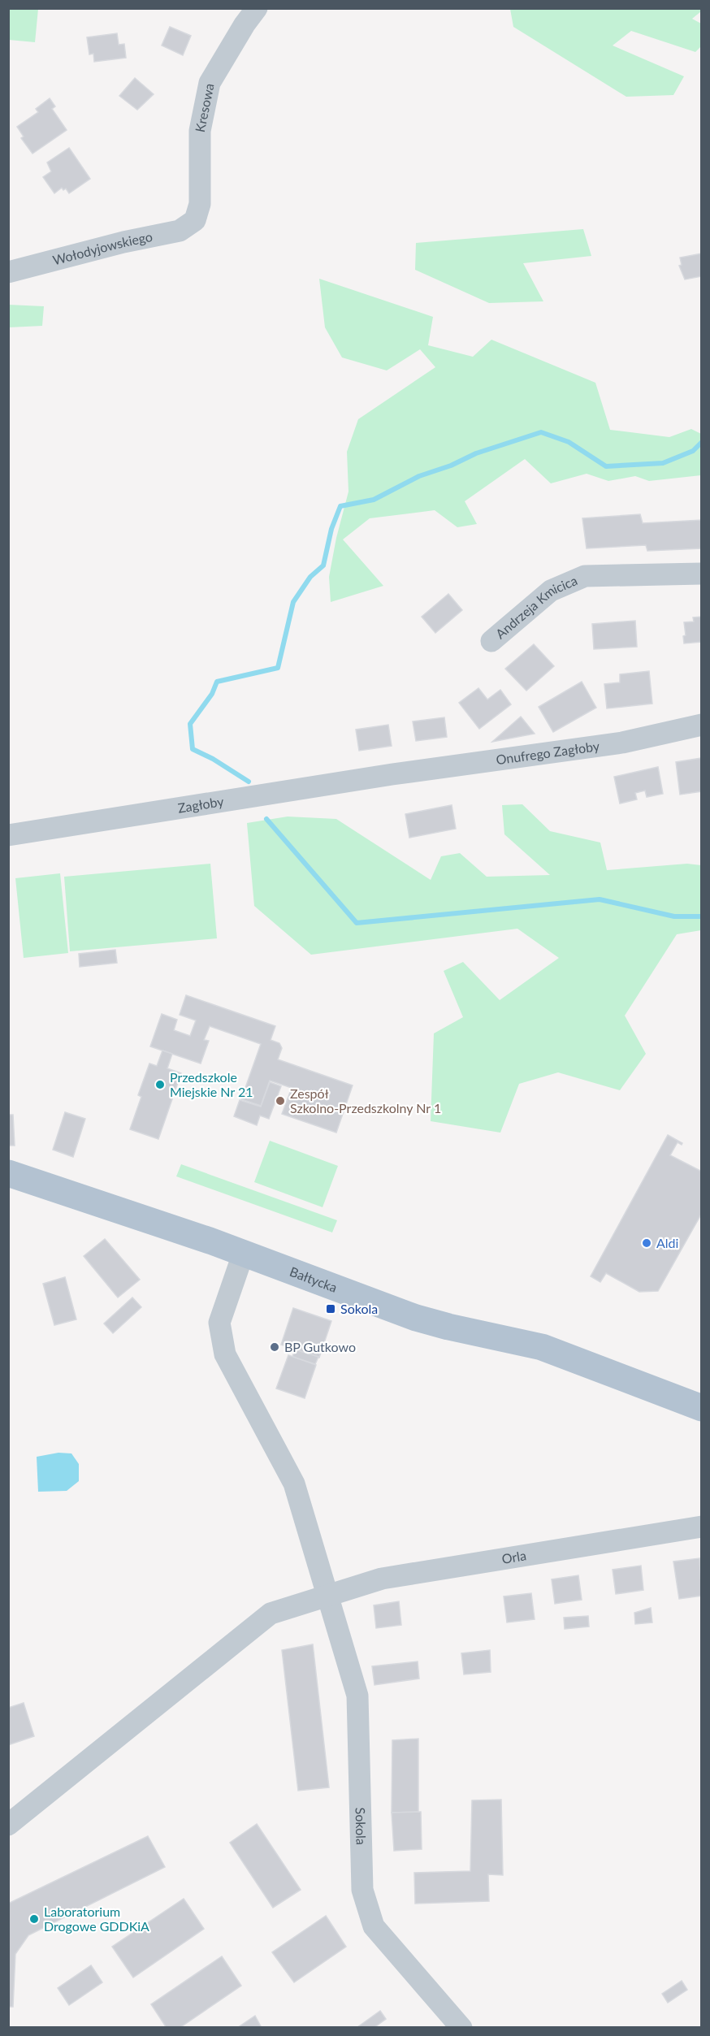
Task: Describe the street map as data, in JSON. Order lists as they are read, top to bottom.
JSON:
{
  "streets": {
    "main road": ["Bałtycka"],
    "street": [
      "Kresowa",
      "Wołodyjowskiego",
      "Andrzeja Kmicica",
      "Onufrego Zagłoby",
      "Zagłoby",
      "Orla",
      "Sokola"
    ]
  },
  "crossings": [
    ["Kresowa", "Wołodyjowskiego"],
    ["Onufrego Zagłoby", "Zagłoby"],
    ["Bałtycka", "Sokola"],
    ["Orla", "Sokola"]
  ],
  "places": {
    "other": [
      "Przedszkole Miejskie Nr 21",
      "Zespół Szkolno-Przedszkolny Nr 1",
      "Aldi",
      "BP Gutkowo",
      "Laboratorium Drogowe GDDKiA"
    ],
    "transit": ["Sokola"]
  }
}
